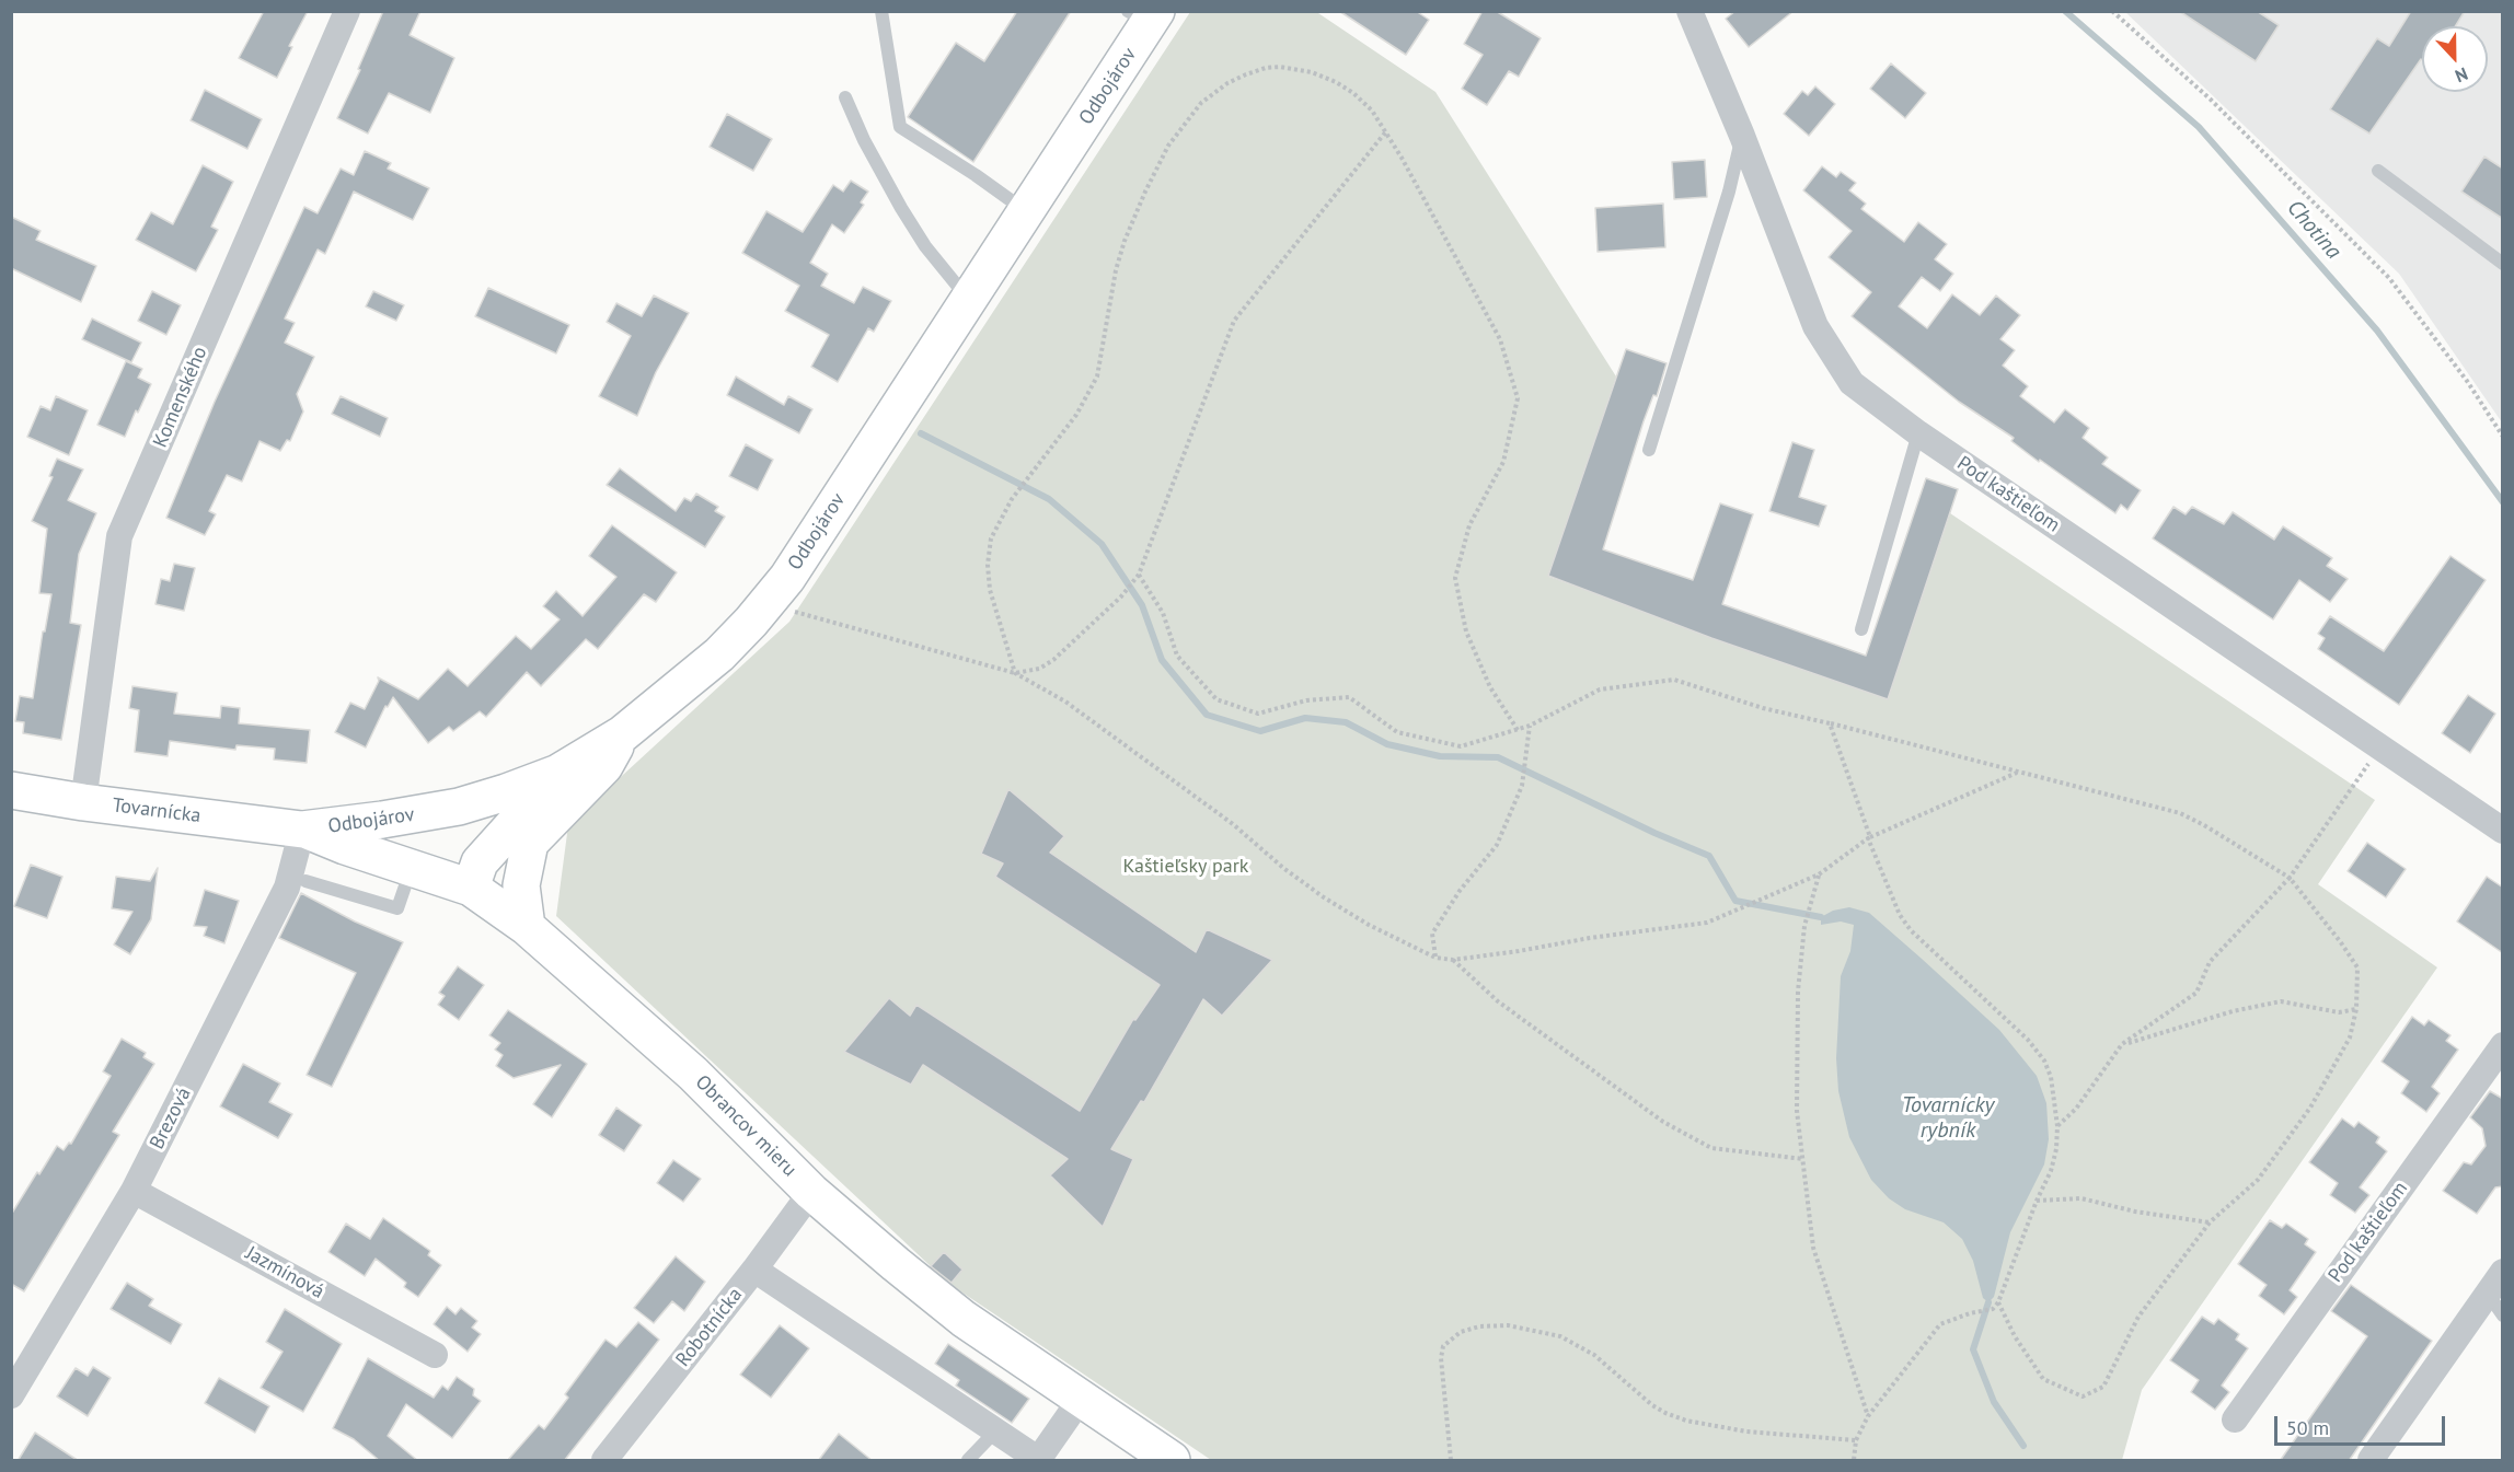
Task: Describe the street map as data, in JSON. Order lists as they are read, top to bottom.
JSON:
{
  "streets": {
    "main road": ["Odbojárov", "Tovarnícka", "Obrancov mieru"],
    "street": [
      "Komenského",
      "Pod kaštieľom",
      "Brezová",
      "Jazmínová",
      "Robotnícka"
    ]
  },
  "crossings": [
    ["Odbojárov", "Tovarnícka"],
    ["Odbojárov", "Brezová"],
    ["Odbojárov", "Obrancov mieru"],
    ["Komenského", "Tovarnícka"],
    ["Tovarnícka", "Brezová"],
    ["Tovarnícka", "Obrancov mieru"],
    ["Brezová", "Obrancov mieru"],
    ["Brezová", "Jazmínová"],
    ["Obrancov mieru", "Robotnícka"]
  ],
  "water": ["Chotina", "Tovarnícky rybník"],
  "parks": ["Kaštieľsky park"],
  "scale_bar": "50 m",
  "north": "bottom"
}
